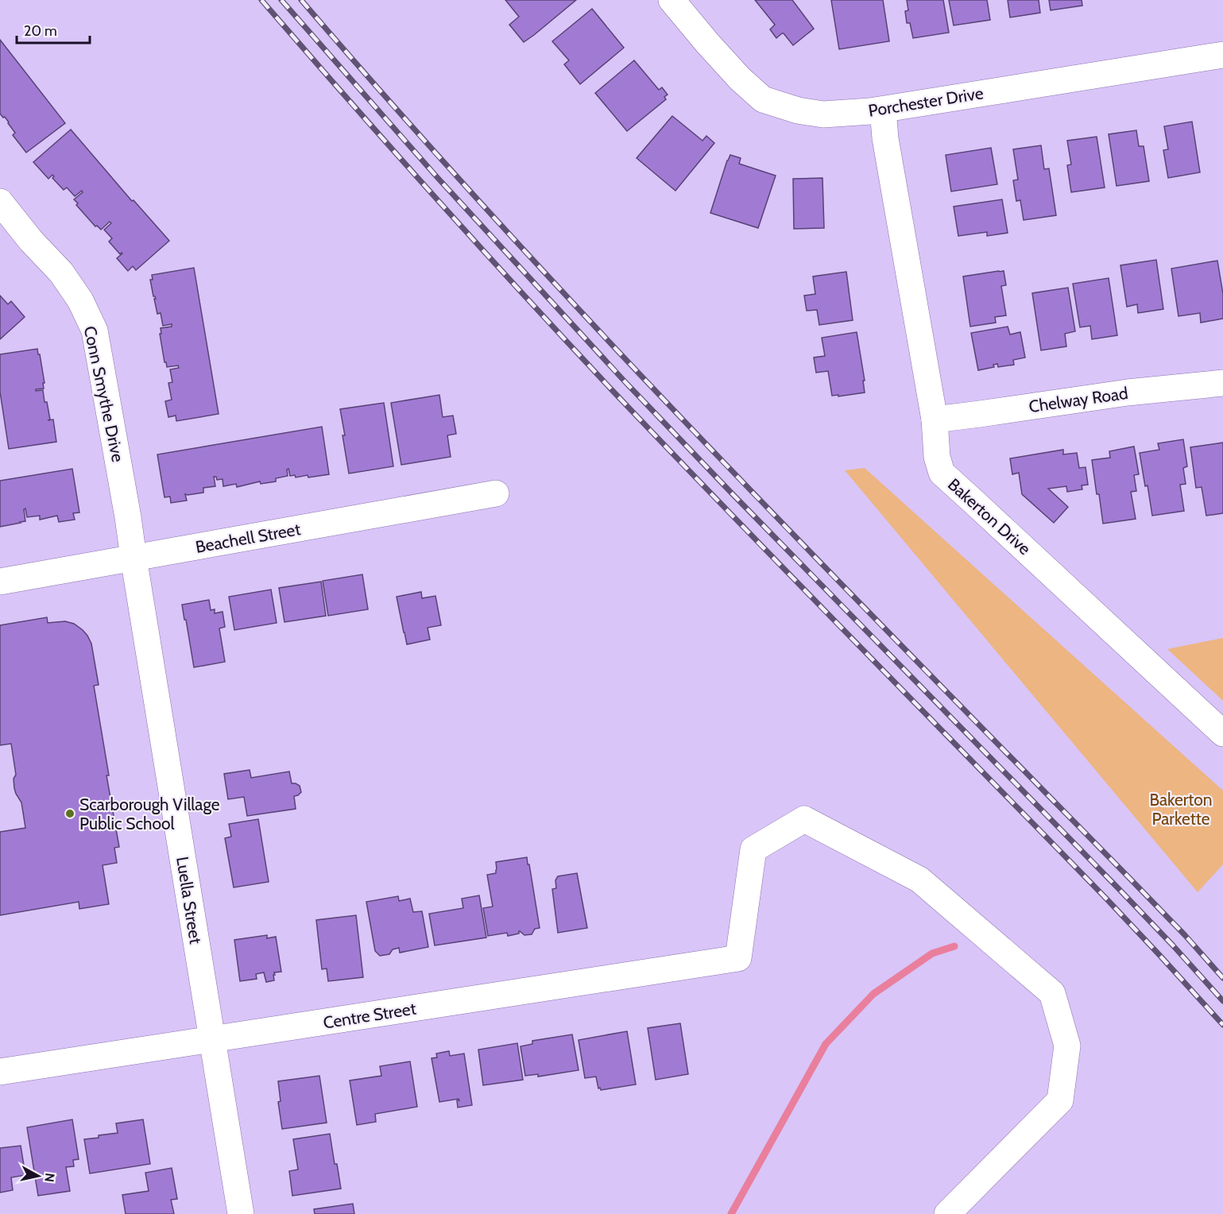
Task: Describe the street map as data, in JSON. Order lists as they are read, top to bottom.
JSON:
{
  "streets": {
    "street": [
      "Porchester Drive",
      "Conn Smythe Drive",
      "Chelway Road",
      "Bakerton Drive",
      "Beachell Street",
      "Luella Street",
      "Centre Street"
    ]
  },
  "crossings": [
    ["Porchester Drive", "Bakerton Drive"],
    ["Conn Smythe Drive", "Beachell Street"],
    ["Conn Smythe Drive", "Luella Street"],
    ["Chelway Road", "Bakerton Drive"],
    ["Beachell Street", "Luella Street"],
    ["Luella Street", "Centre Street"]
  ],
  "parks": ["Bakerton Parkette"],
  "places": ["Scarborough Village Public School"],
  "scale_bar": "20 m",
  "north": "right"
}
